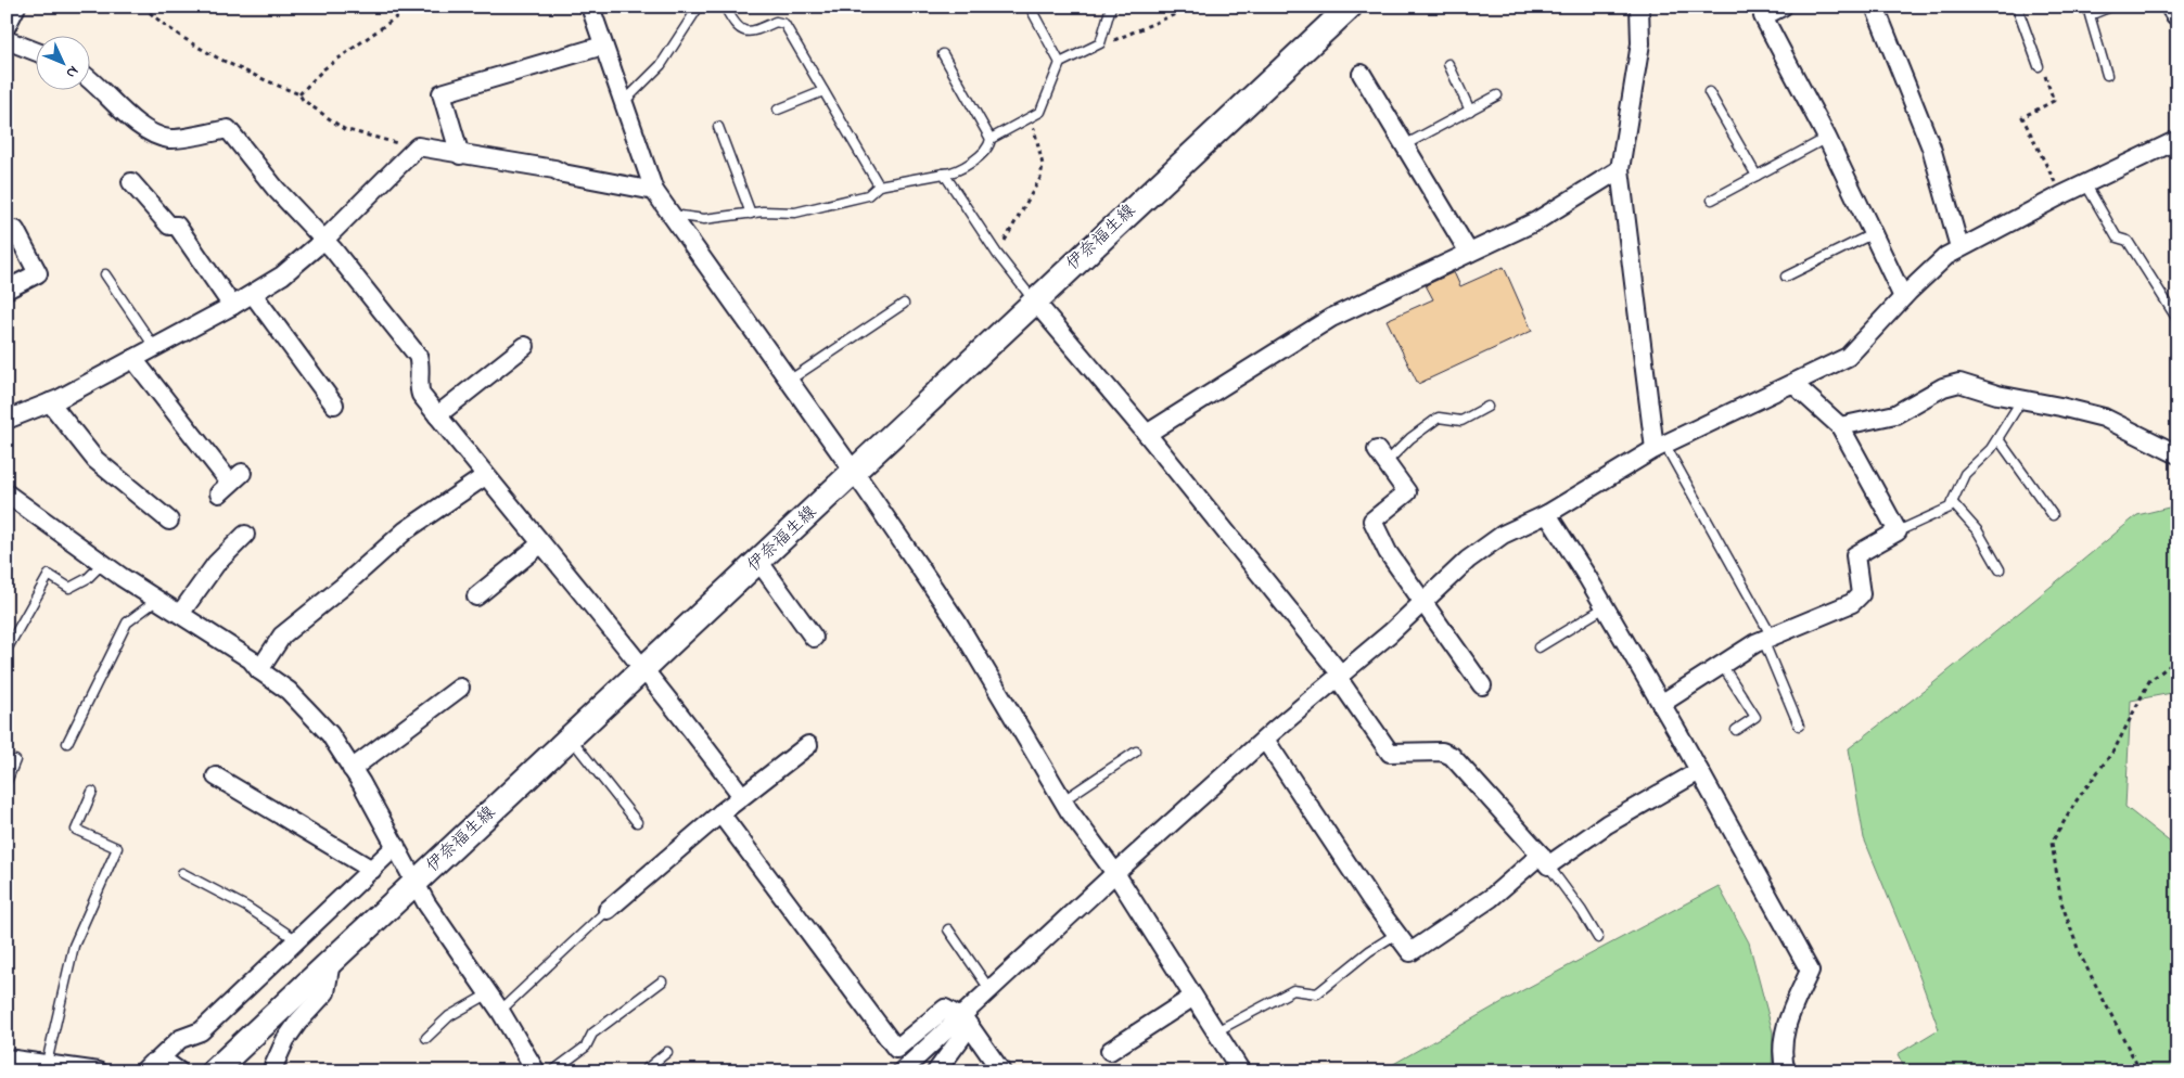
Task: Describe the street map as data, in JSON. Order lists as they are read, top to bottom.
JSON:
{
  "streets": {
    "main road": ["伊奈福生線"]
  },
  "north": "bottom right"
}
